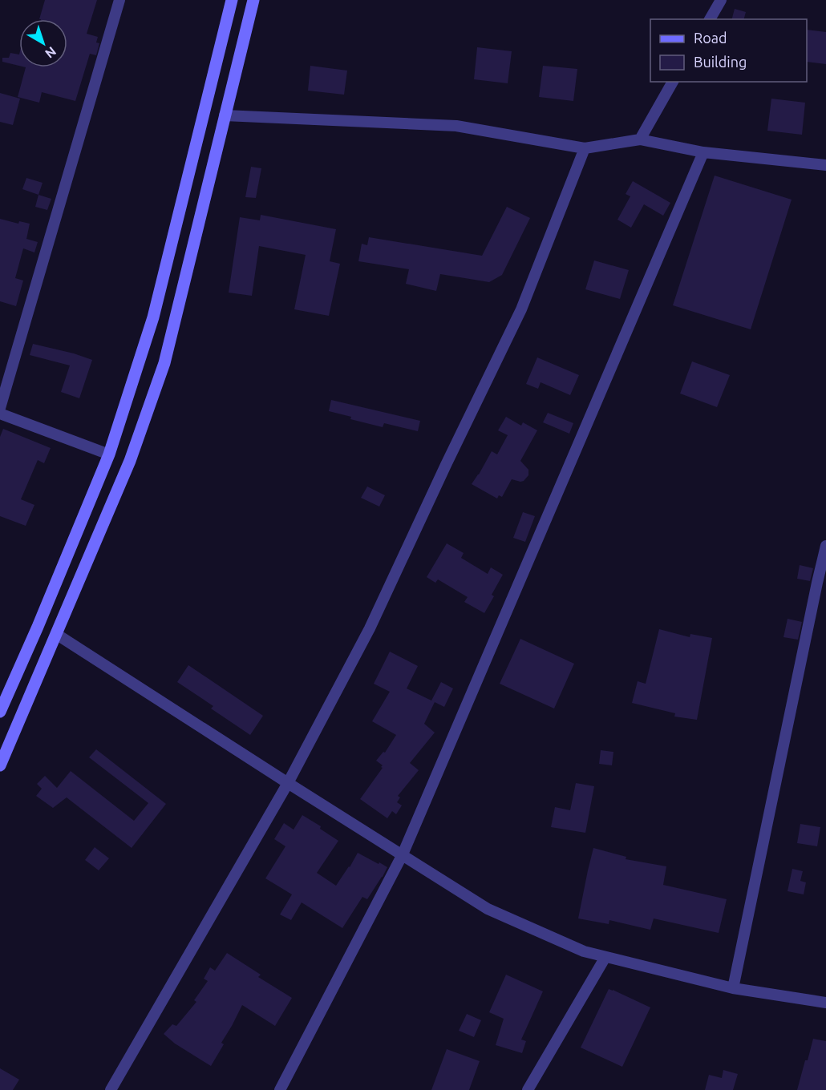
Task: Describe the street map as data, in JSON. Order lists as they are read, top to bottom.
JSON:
{
  "legend": ["Road", "Building"],
  "north": "bottom right"
}
